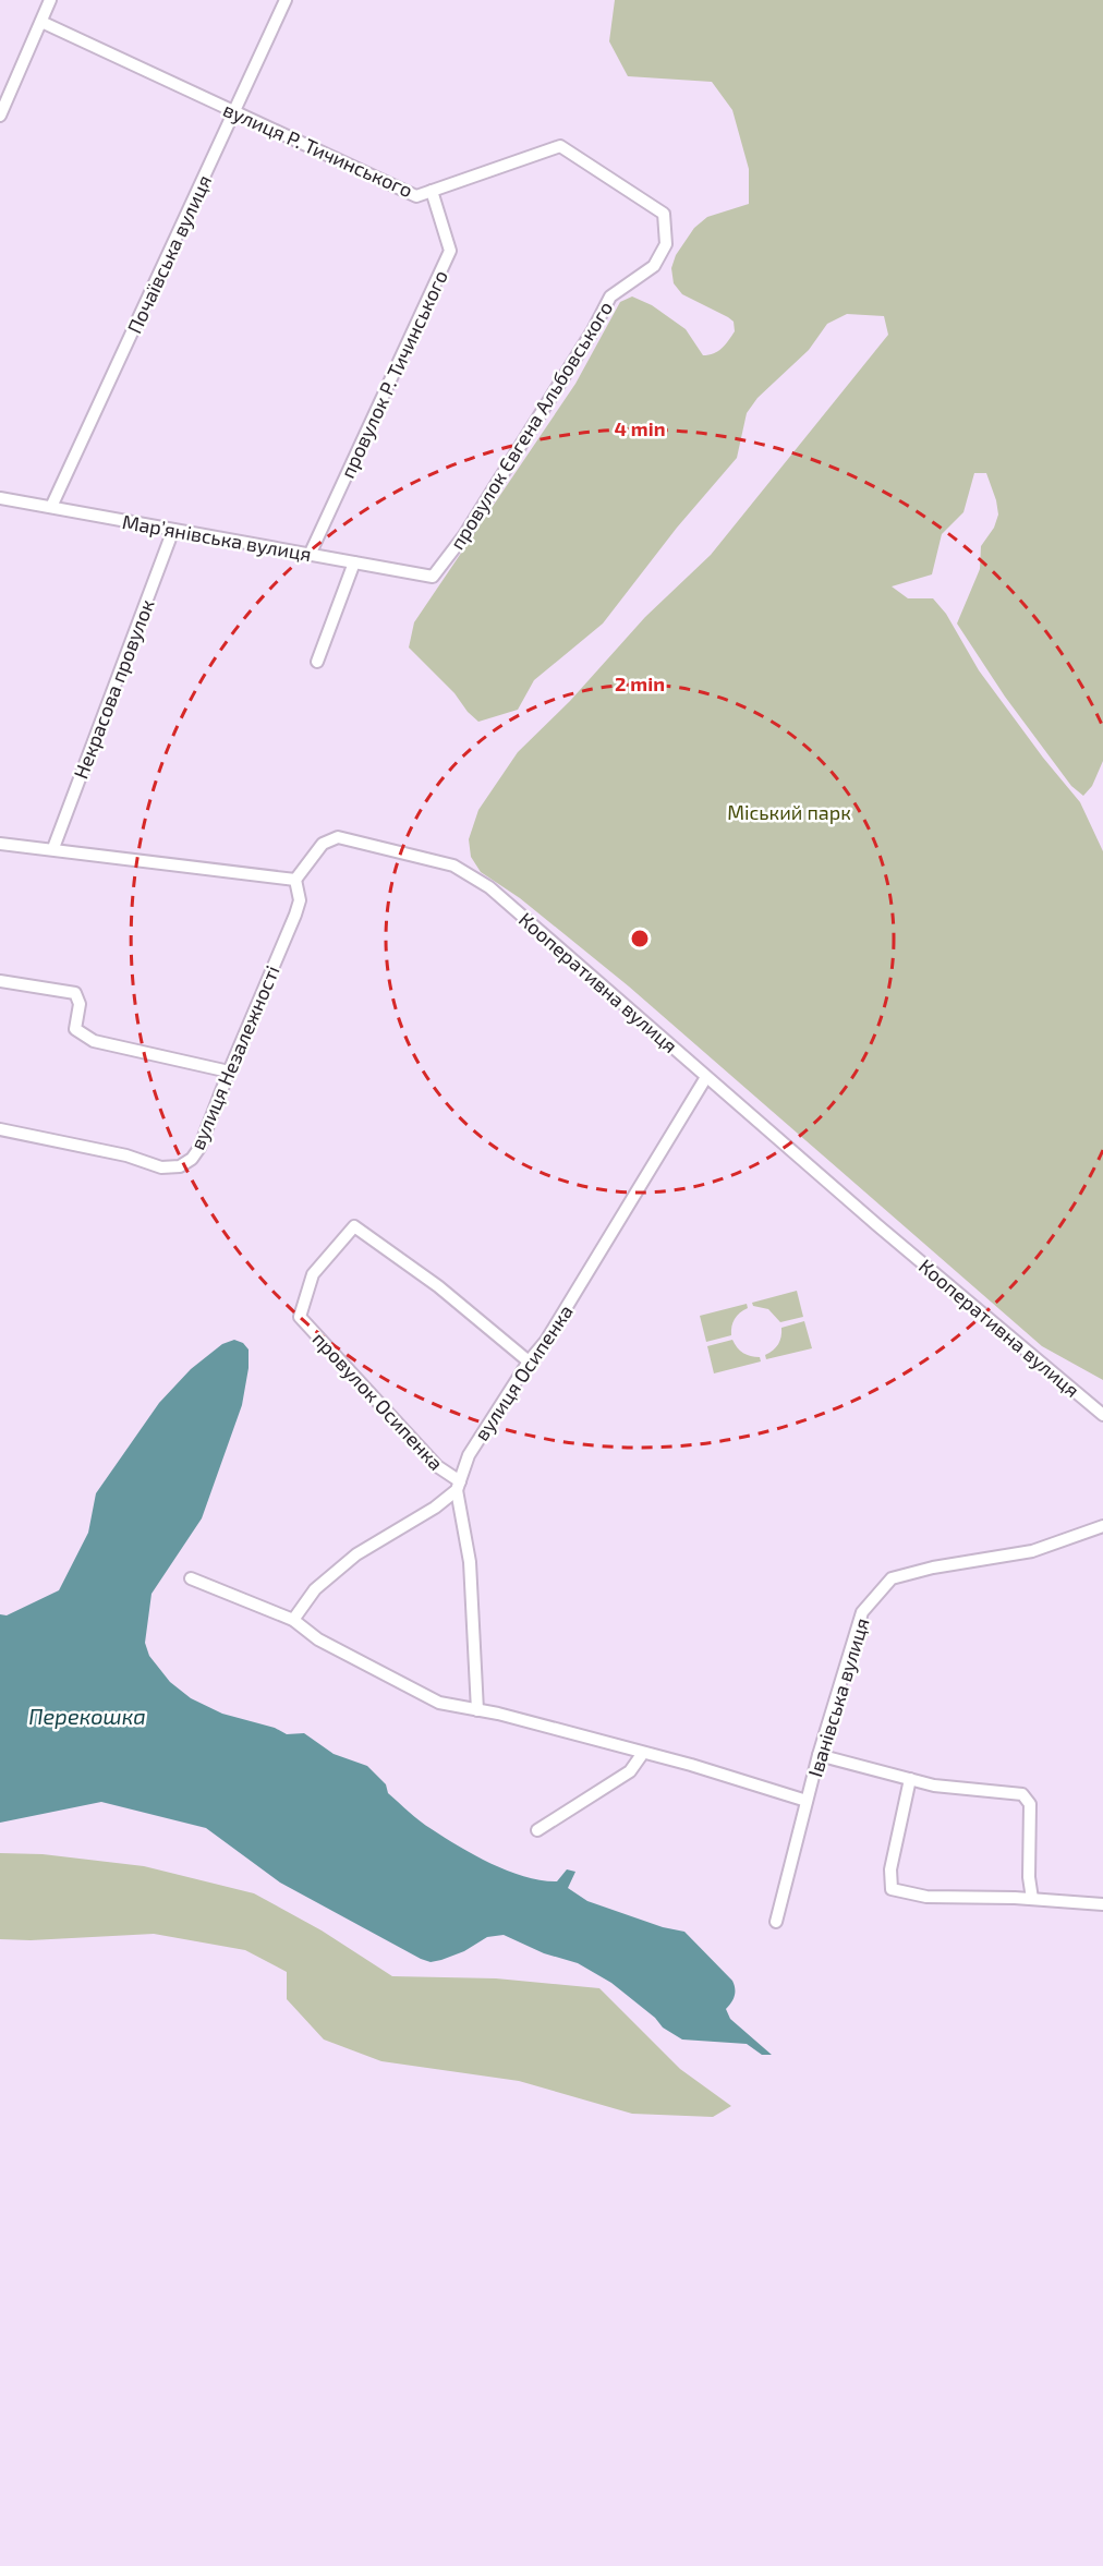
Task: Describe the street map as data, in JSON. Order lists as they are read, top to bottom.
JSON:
{
  "streets": {
    "street": [
      "вулиця Р. Тичинського",
      "Почаївська вулиця",
      "провулок Р. Тичинського",
      "провулок Євгена Альбовського",
      "Мар’янівська вулиця",
      "Некрасова провулок",
      "Кооперативна вулиця",
      "вулиця Незалежності",
      "вулиця Осипенка",
      "провулок Осипенка",
      "Іванівська вулиця"
    ]
  },
  "crossings": [
    ["вулиця Р. Тичинського", "Почаївська вулиця"],
    ["вулиця Р. Тичинського", "провулок Р. Тичинського"],
    ["вулиця Р. Тичинського", "провулок Євгена Альбовського"],
    ["Почаївська вулиця", "Мар’янівська вулиця"],
    ["провулок Р. Тичинського", "Мар’янівська вулиця"],
    ["провулок Євгена Альбовського", "Мар’янівська вулиця"],
    ["Мар’янівська вулиця", "Некрасова провулок"],
    ["Кооперативна вулиця", "вулиця Незалежності"],
    ["Кооперативна вулиця", "вулиця Осипенка"],
    ["вулиця Осипенка", "провулок Осипенка"]
  ],
  "water": ["Перекошка"],
  "parks": ["Міський парк"],
  "rings": ["4 min", "2 min"]
}
